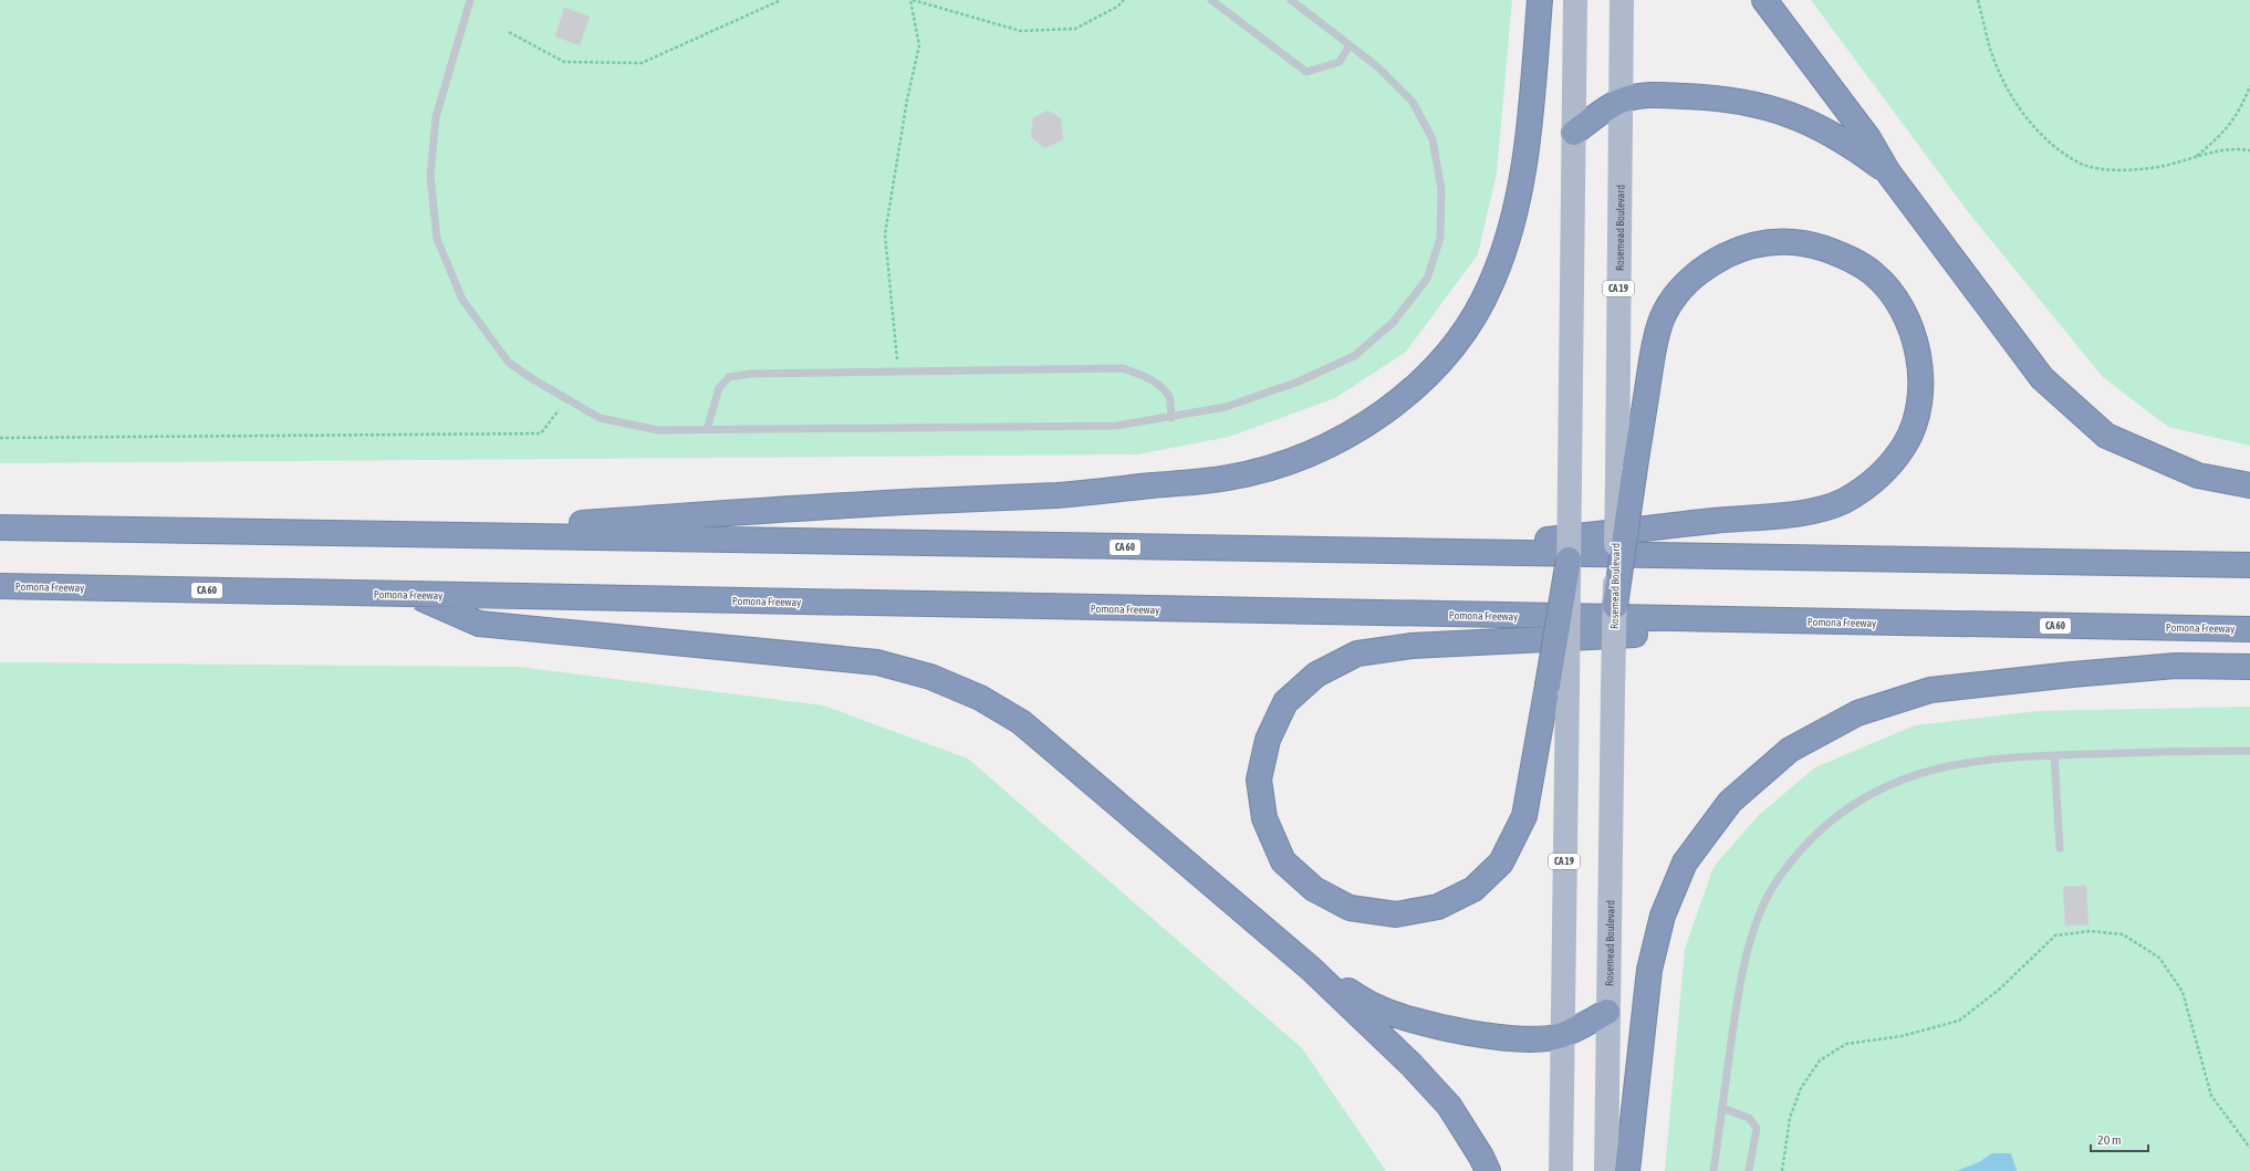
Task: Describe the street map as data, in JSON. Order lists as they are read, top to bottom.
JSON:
{
  "streets": {
    "highway": ["CA 60", "Pomona Freeway"],
    "main road": ["Rosemead Boulevard", "CA 19"]
  },
  "scale_bar": "20 m"
}
